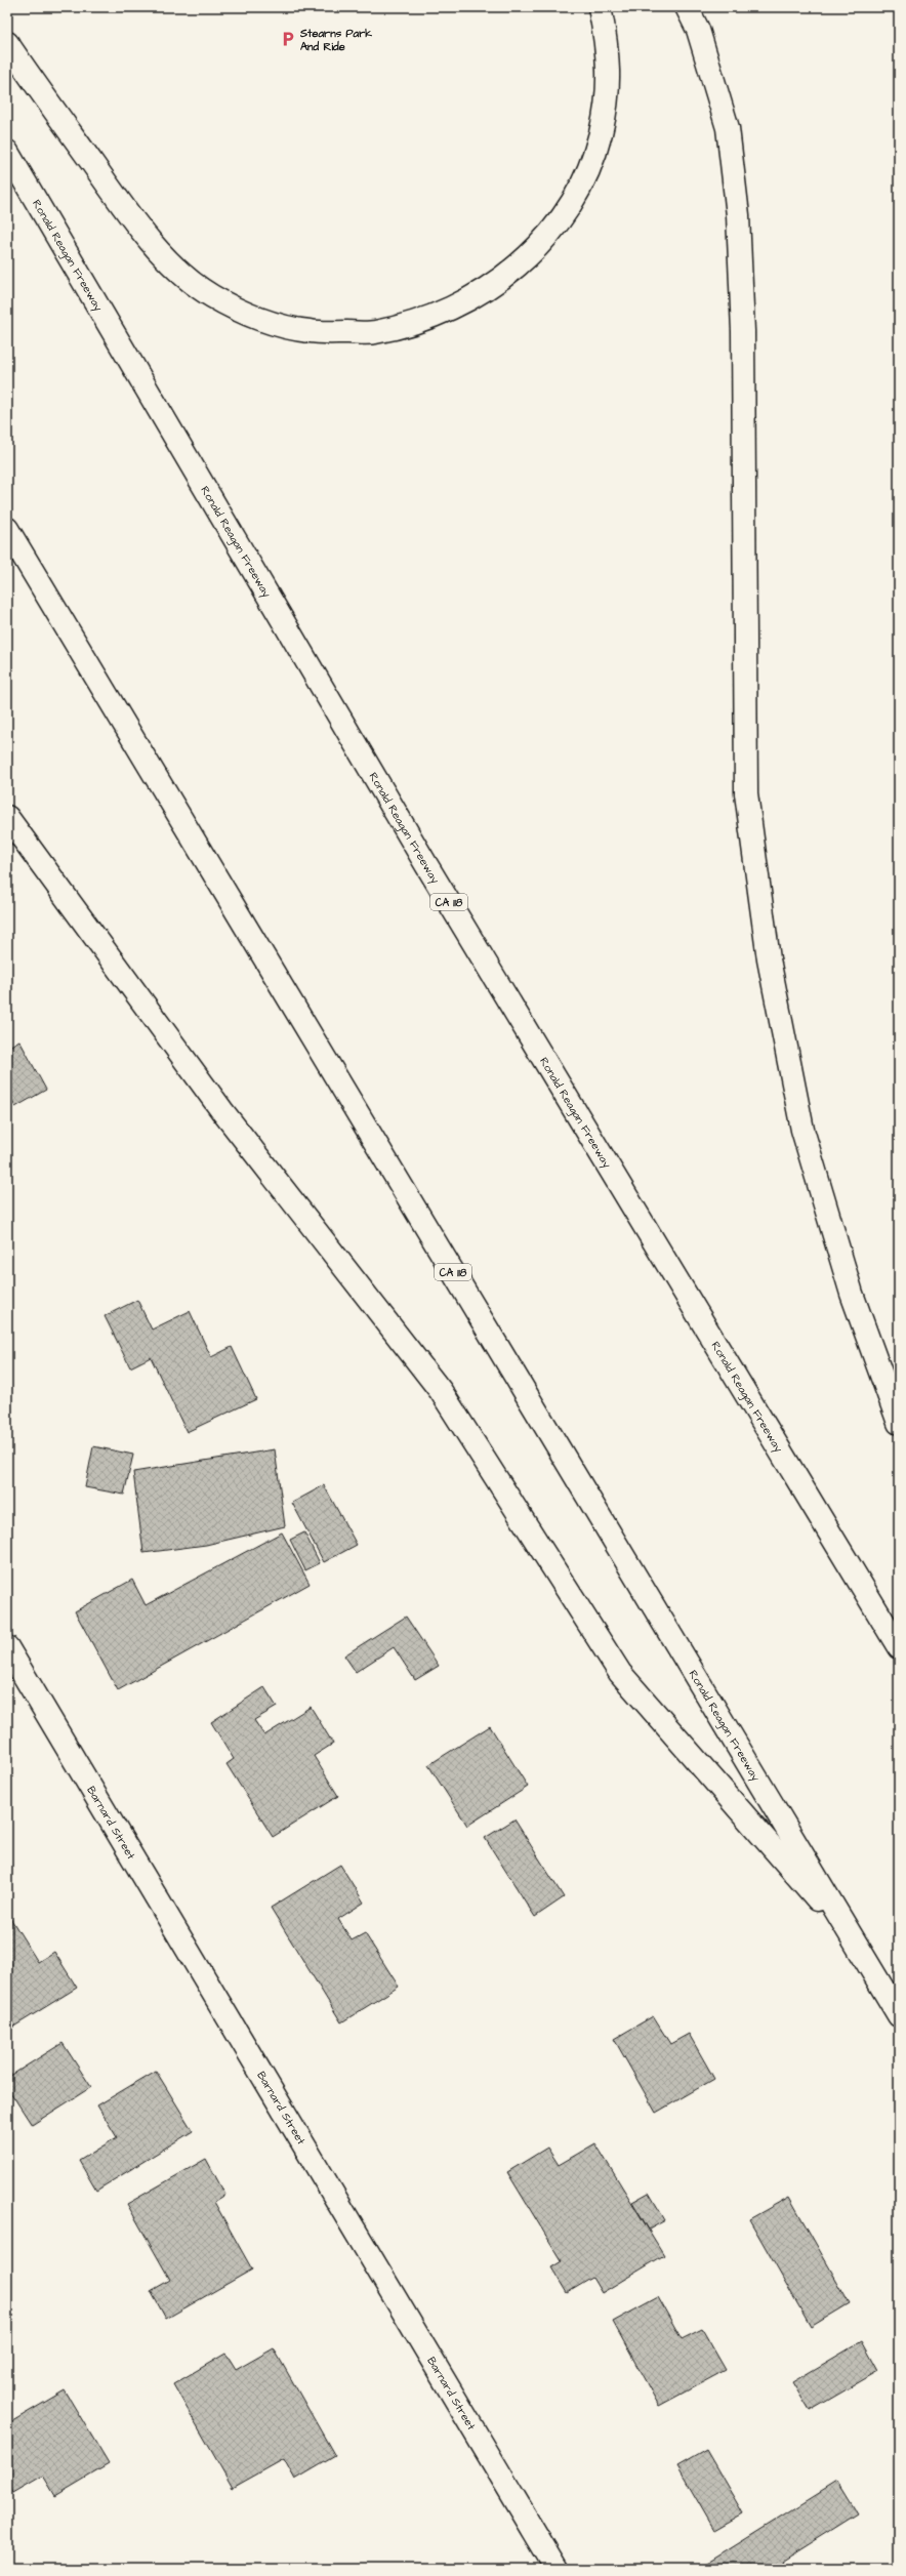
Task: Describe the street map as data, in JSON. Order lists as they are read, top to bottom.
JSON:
{
  "streets": {
    "main road": ["Ronald Reagan Freeway", "CA 118", "Barnard Street"]
  },
  "places": {
    "parking": ["Stearns Park And Ride"]
  }
}
